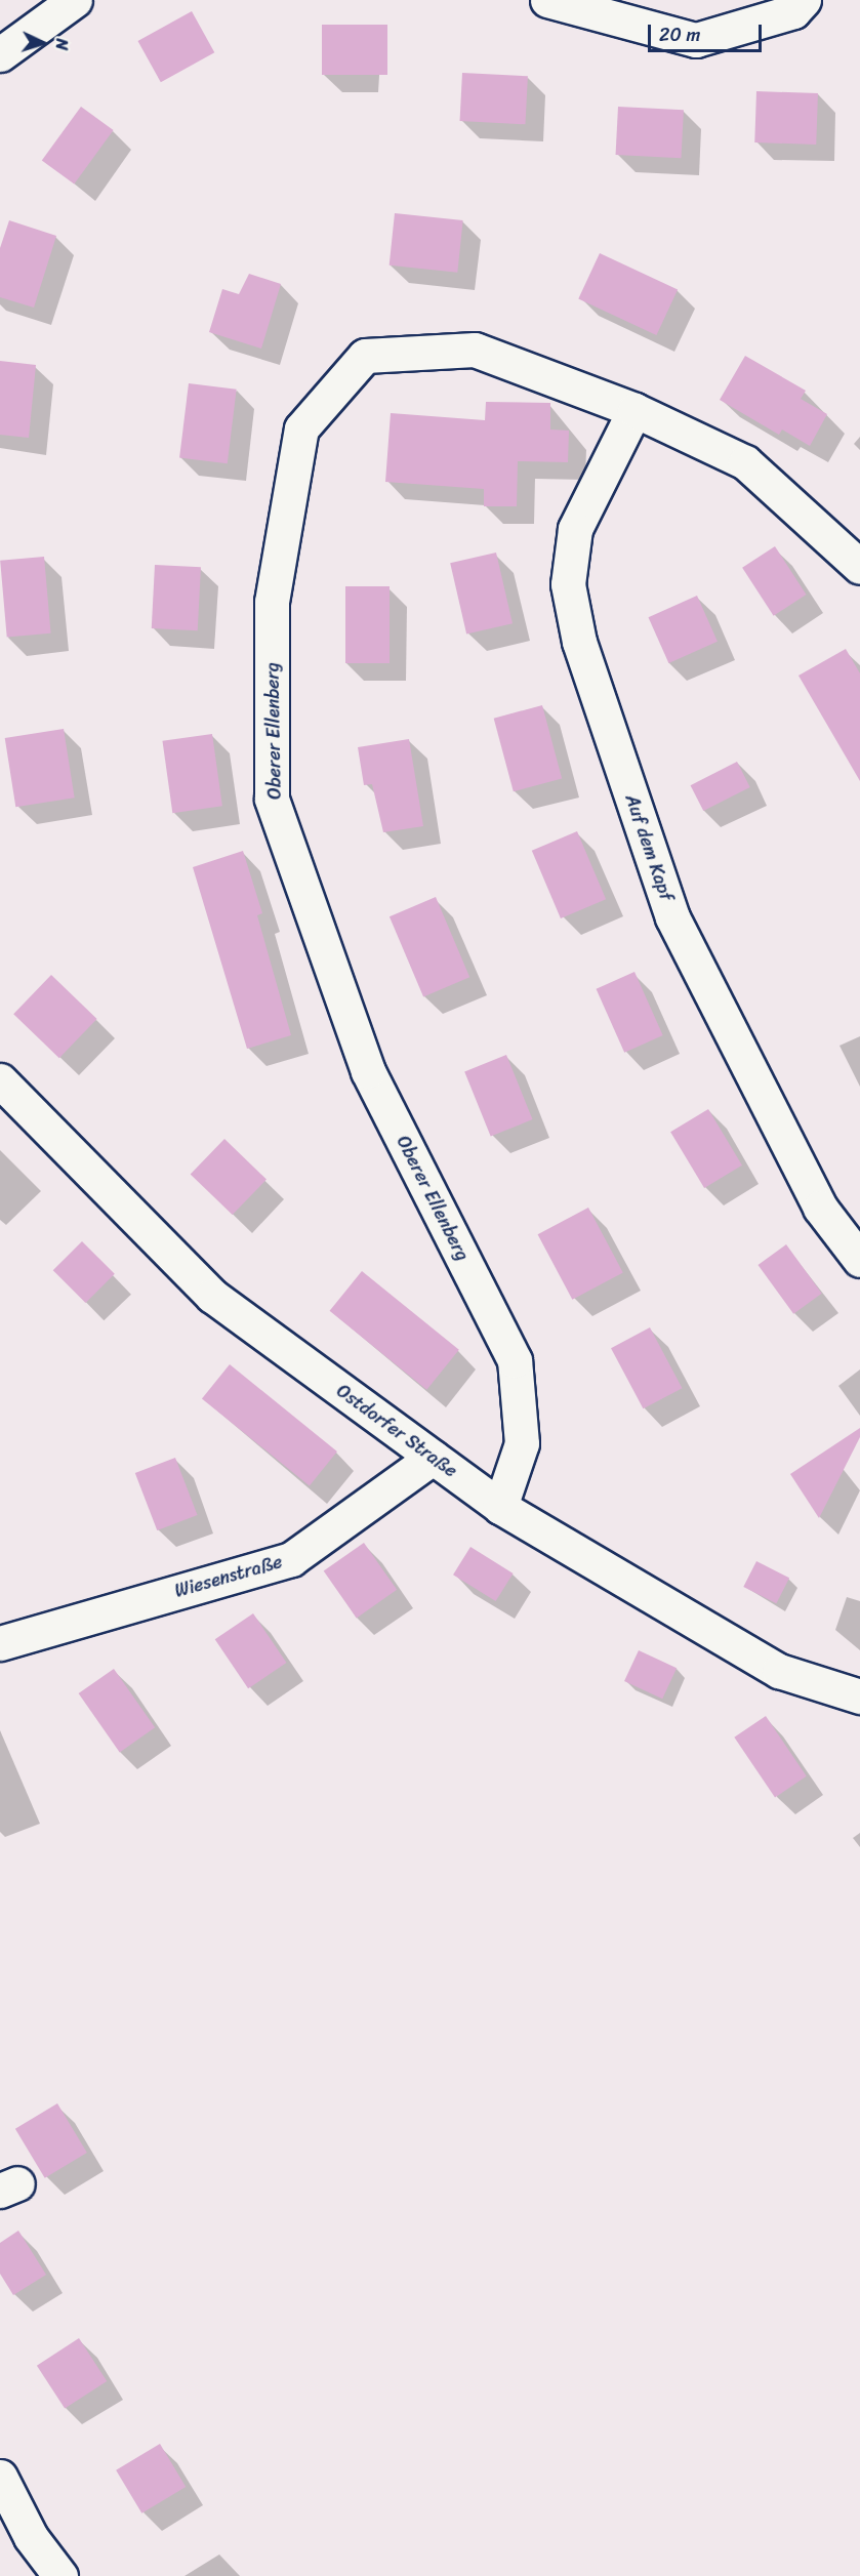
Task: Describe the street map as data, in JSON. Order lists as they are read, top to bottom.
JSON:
{
  "streets": {
    "street": [
      "Oberer Ellenberg",
      "Auf dem Kapf",
      "Ostdorfer Straße",
      "Wiesenstraße"
    ]
  },
  "crossings": [
    ["Oberer Ellenberg", "Auf dem Kapf"],
    ["Oberer Ellenberg", "Ostdorfer Straße"],
    ["Ostdorfer Straße", "Wiesenstraße"]
  ],
  "scale_bar": "20 m",
  "north": "right"
}
